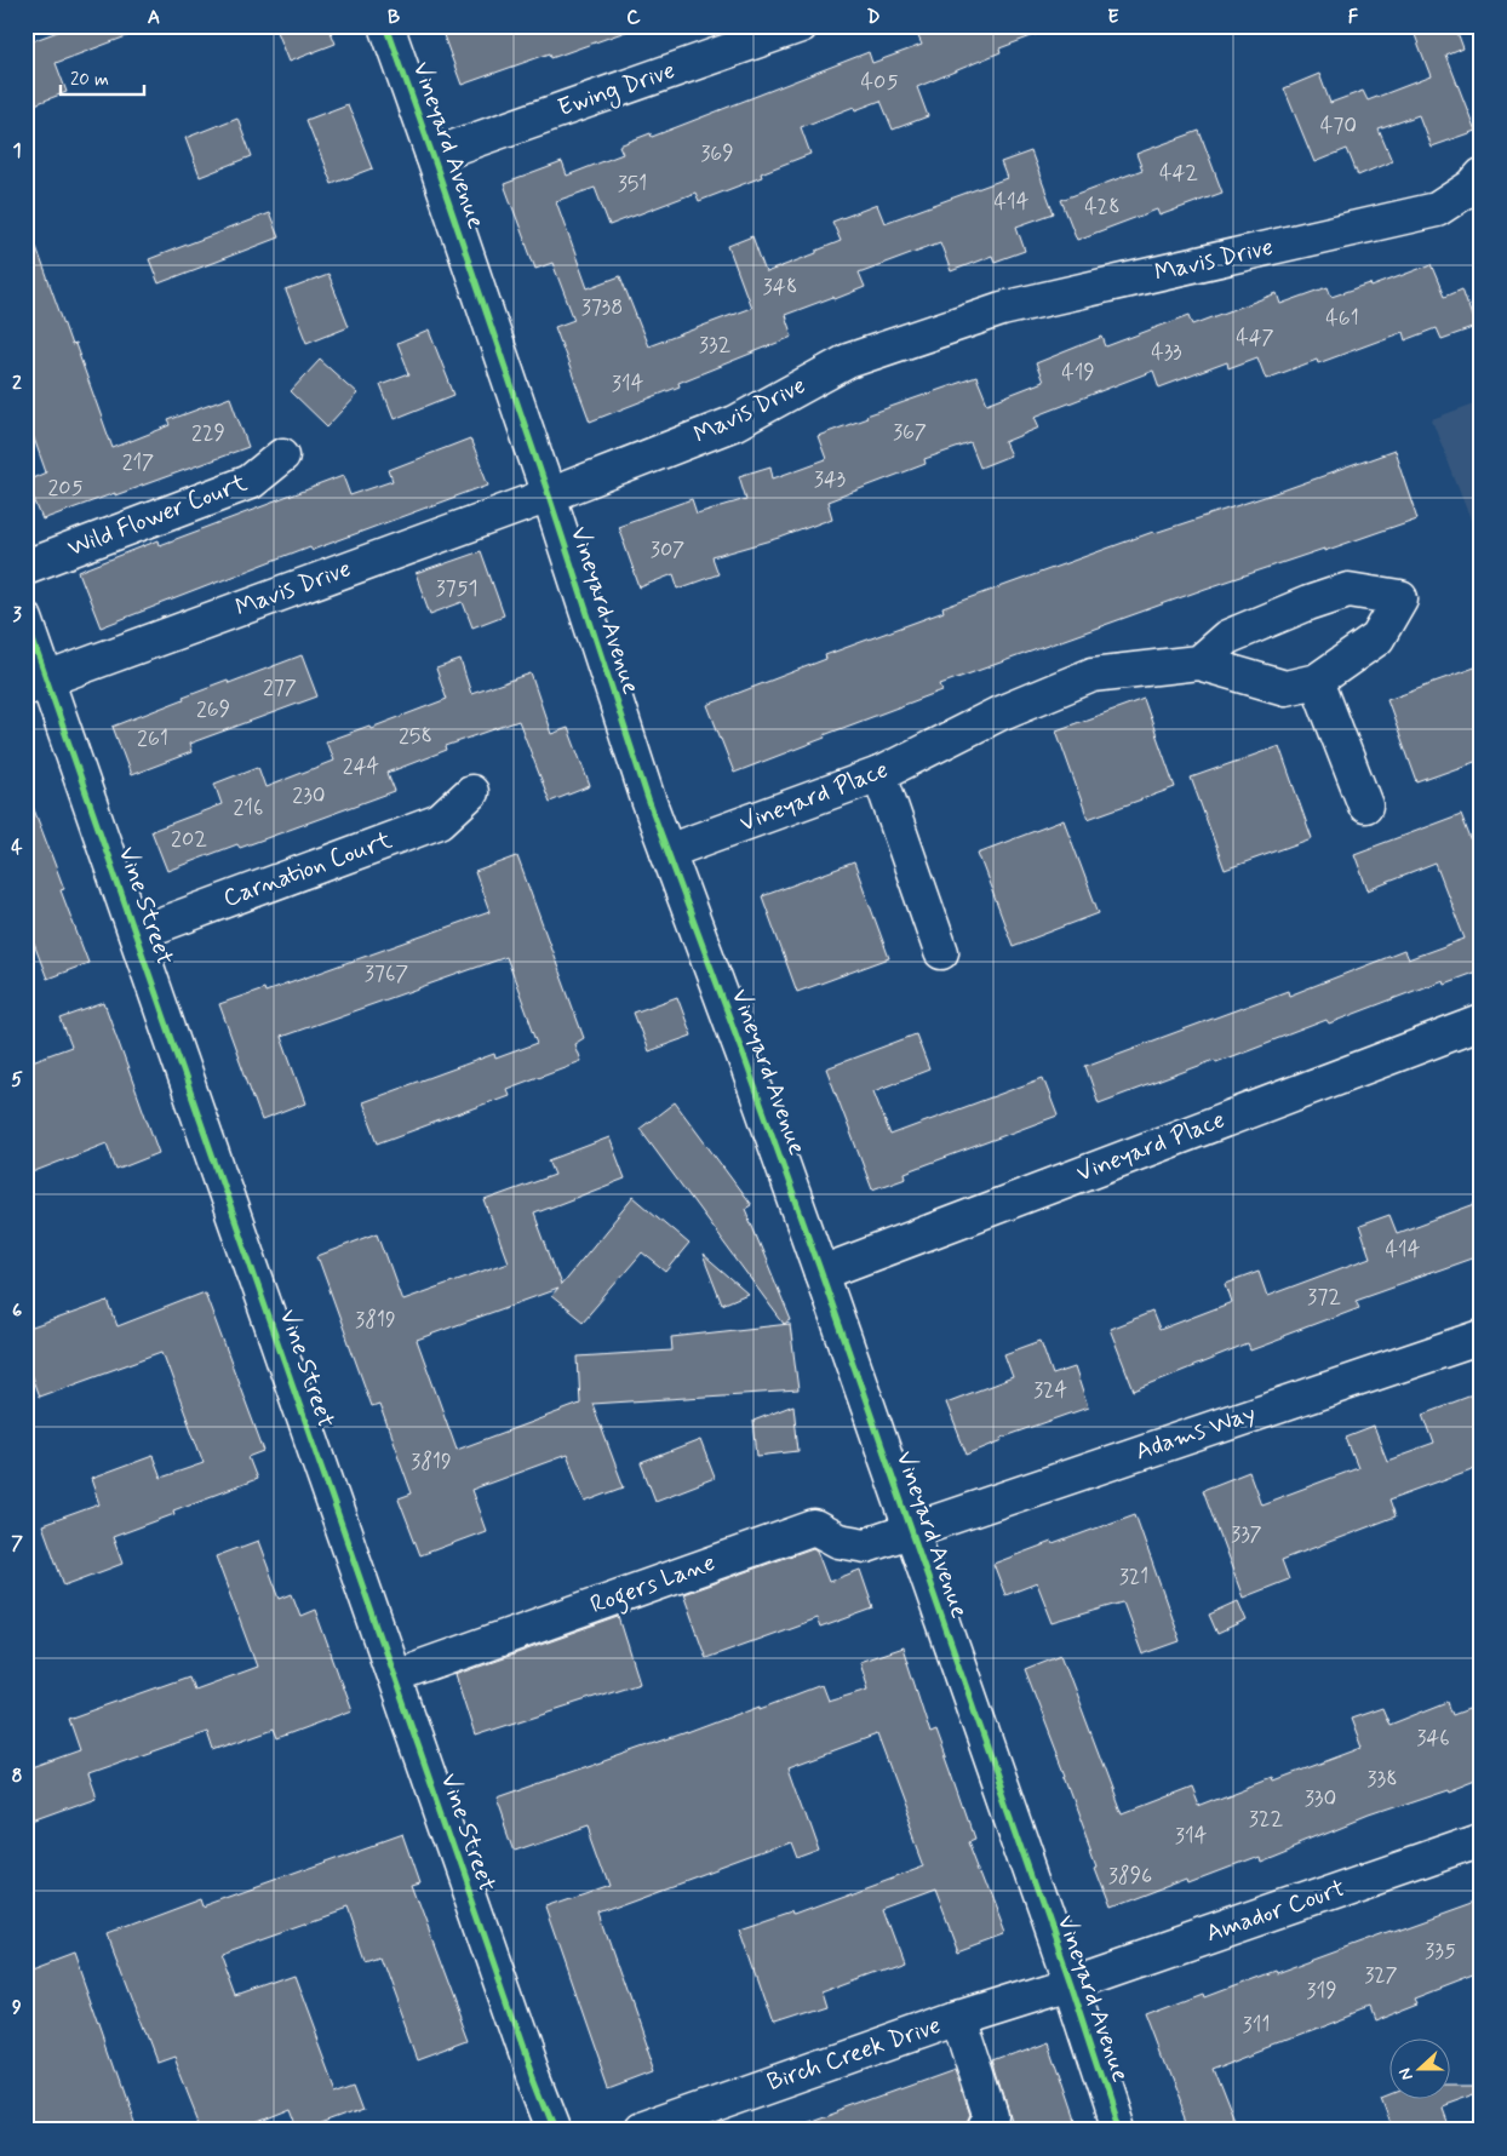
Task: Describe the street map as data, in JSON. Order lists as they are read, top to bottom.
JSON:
{
  "streets": {
    "street": [
      "Ewing Drive",
      "Vineyard Avenue",
      "Mavis Drive",
      "Wild Flower Court",
      "Vineyard Place",
      "Carnation Court",
      "Vine Street",
      "Adams Way",
      "Rogers Lane",
      "Amador Court",
      "Birch Creek Drive"
    ]
  },
  "crossings": [
    ["Ewing Drive", "Vineyard Avenue"],
    ["Vineyard Avenue", "Mavis Drive"],
    ["Vineyard Avenue", "Vineyard Place"],
    ["Vineyard Avenue", "Adams Way"],
    ["Vineyard Avenue", "Rogers Lane"],
    ["Vineyard Avenue", "Amador Court"],
    ["Vineyard Avenue", "Birch Creek Drive"],
    ["Mavis Drive", "Vine Street"],
    ["Carnation Court", "Vine Street"],
    ["Vine Street", "Rogers Lane"],
    ["Adams Way", "Rogers Lane"],
    ["Amador Court", "Birch Creek Drive"]
  ],
  "house_numbers": [
    "405",
    "470",
    "369",
    "442",
    "351",
    "414",
    "428",
    "348",
    "3738",
    "461",
    "447",
    "332",
    "433",
    "419",
    "314",
    "367",
    "229",
    "217",
    "343",
    "205",
    "307",
    "3751",
    "277",
    "269",
    "258",
    "261",
    "244",
    "230",
    "216",
    "202",
    "3767",
    "414",
    "372",
    "3819",
    "324",
    "3819",
    "337",
    "321",
    "346",
    "338",
    "330",
    "322",
    "314",
    "3896",
    "335",
    "327",
    "319",
    "311"
  ],
  "scale_bar": "20 m",
  "north": "left",
  "grid": {
    "columns": [
      "A",
      "B",
      "C",
      "D",
      "E",
      "F"
    ],
    "rows": [
      "1",
      "2",
      "3",
      "4",
      "5",
      "6",
      "7",
      "8",
      "9"
    ]
  }
}
